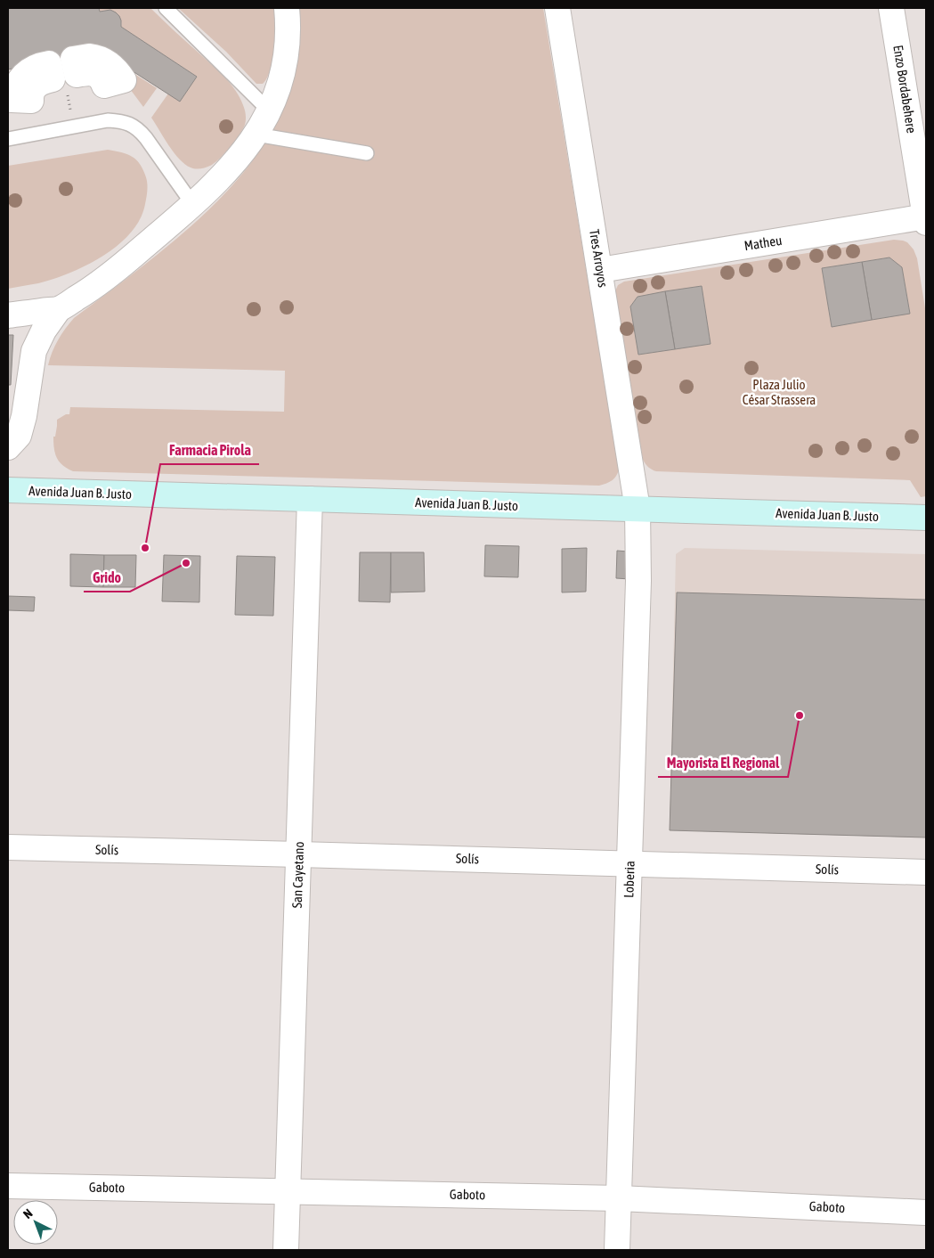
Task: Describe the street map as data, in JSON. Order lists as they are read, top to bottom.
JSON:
{
  "streets": {
    "main road": ["Avenida Juan B. Justo"],
    "street": [
      "Enzo Bordabehere",
      "Matheu",
      "Tres Arroyos",
      "Solís",
      "San Cayetano",
      "Loberia",
      "Gaboto"
    ]
  },
  "crossings": [
    ["Enzo Bordabehere", "Matheu"],
    ["Matheu", "Tres Arroyos"],
    ["Tres Arroyos", "Avenida Juan B. Justo"],
    ["Tres Arroyos", "Loberia"],
    ["Avenida Juan B. Justo", "San Cayetano"],
    ["Avenida Juan B. Justo", "Loberia"],
    ["Solís", "San Cayetano"],
    ["Solís", "Loberia"],
    ["San Cayetano", "Gaboto"],
    ["Loberia", "Gaboto"]
  ],
  "parks": ["Plaza Julio César Strassera"],
  "places": ["Farmacia Pirola", "Grido", "Mayorista El Regional"],
  "north": "top left"
}
